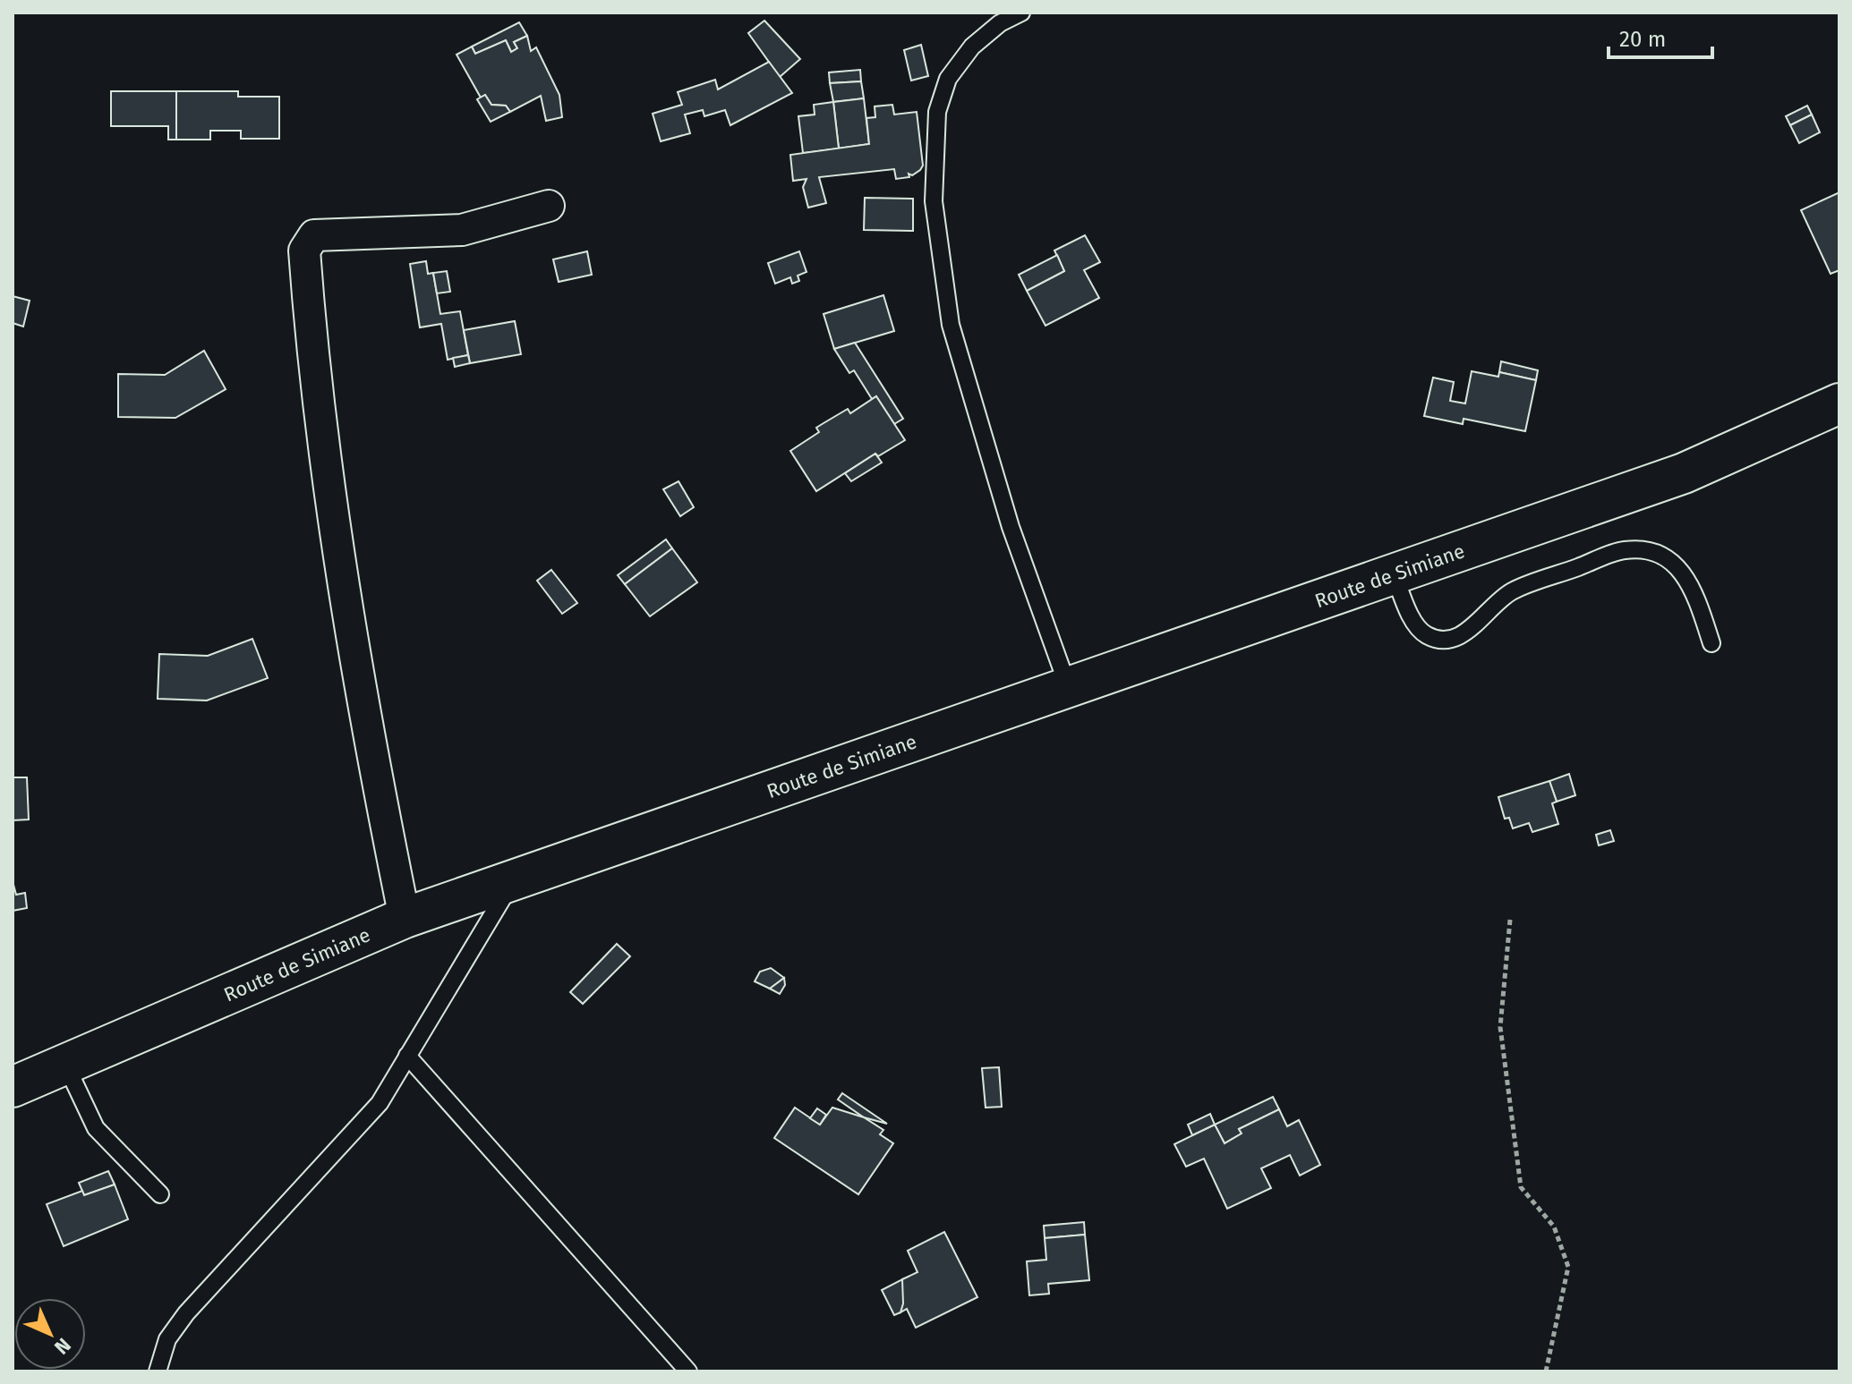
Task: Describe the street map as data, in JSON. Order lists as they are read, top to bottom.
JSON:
{
  "streets": {
    "main road": ["Route de Simiane"]
  },
  "scale_bar": "20 m",
  "north": "bottom right"
}
